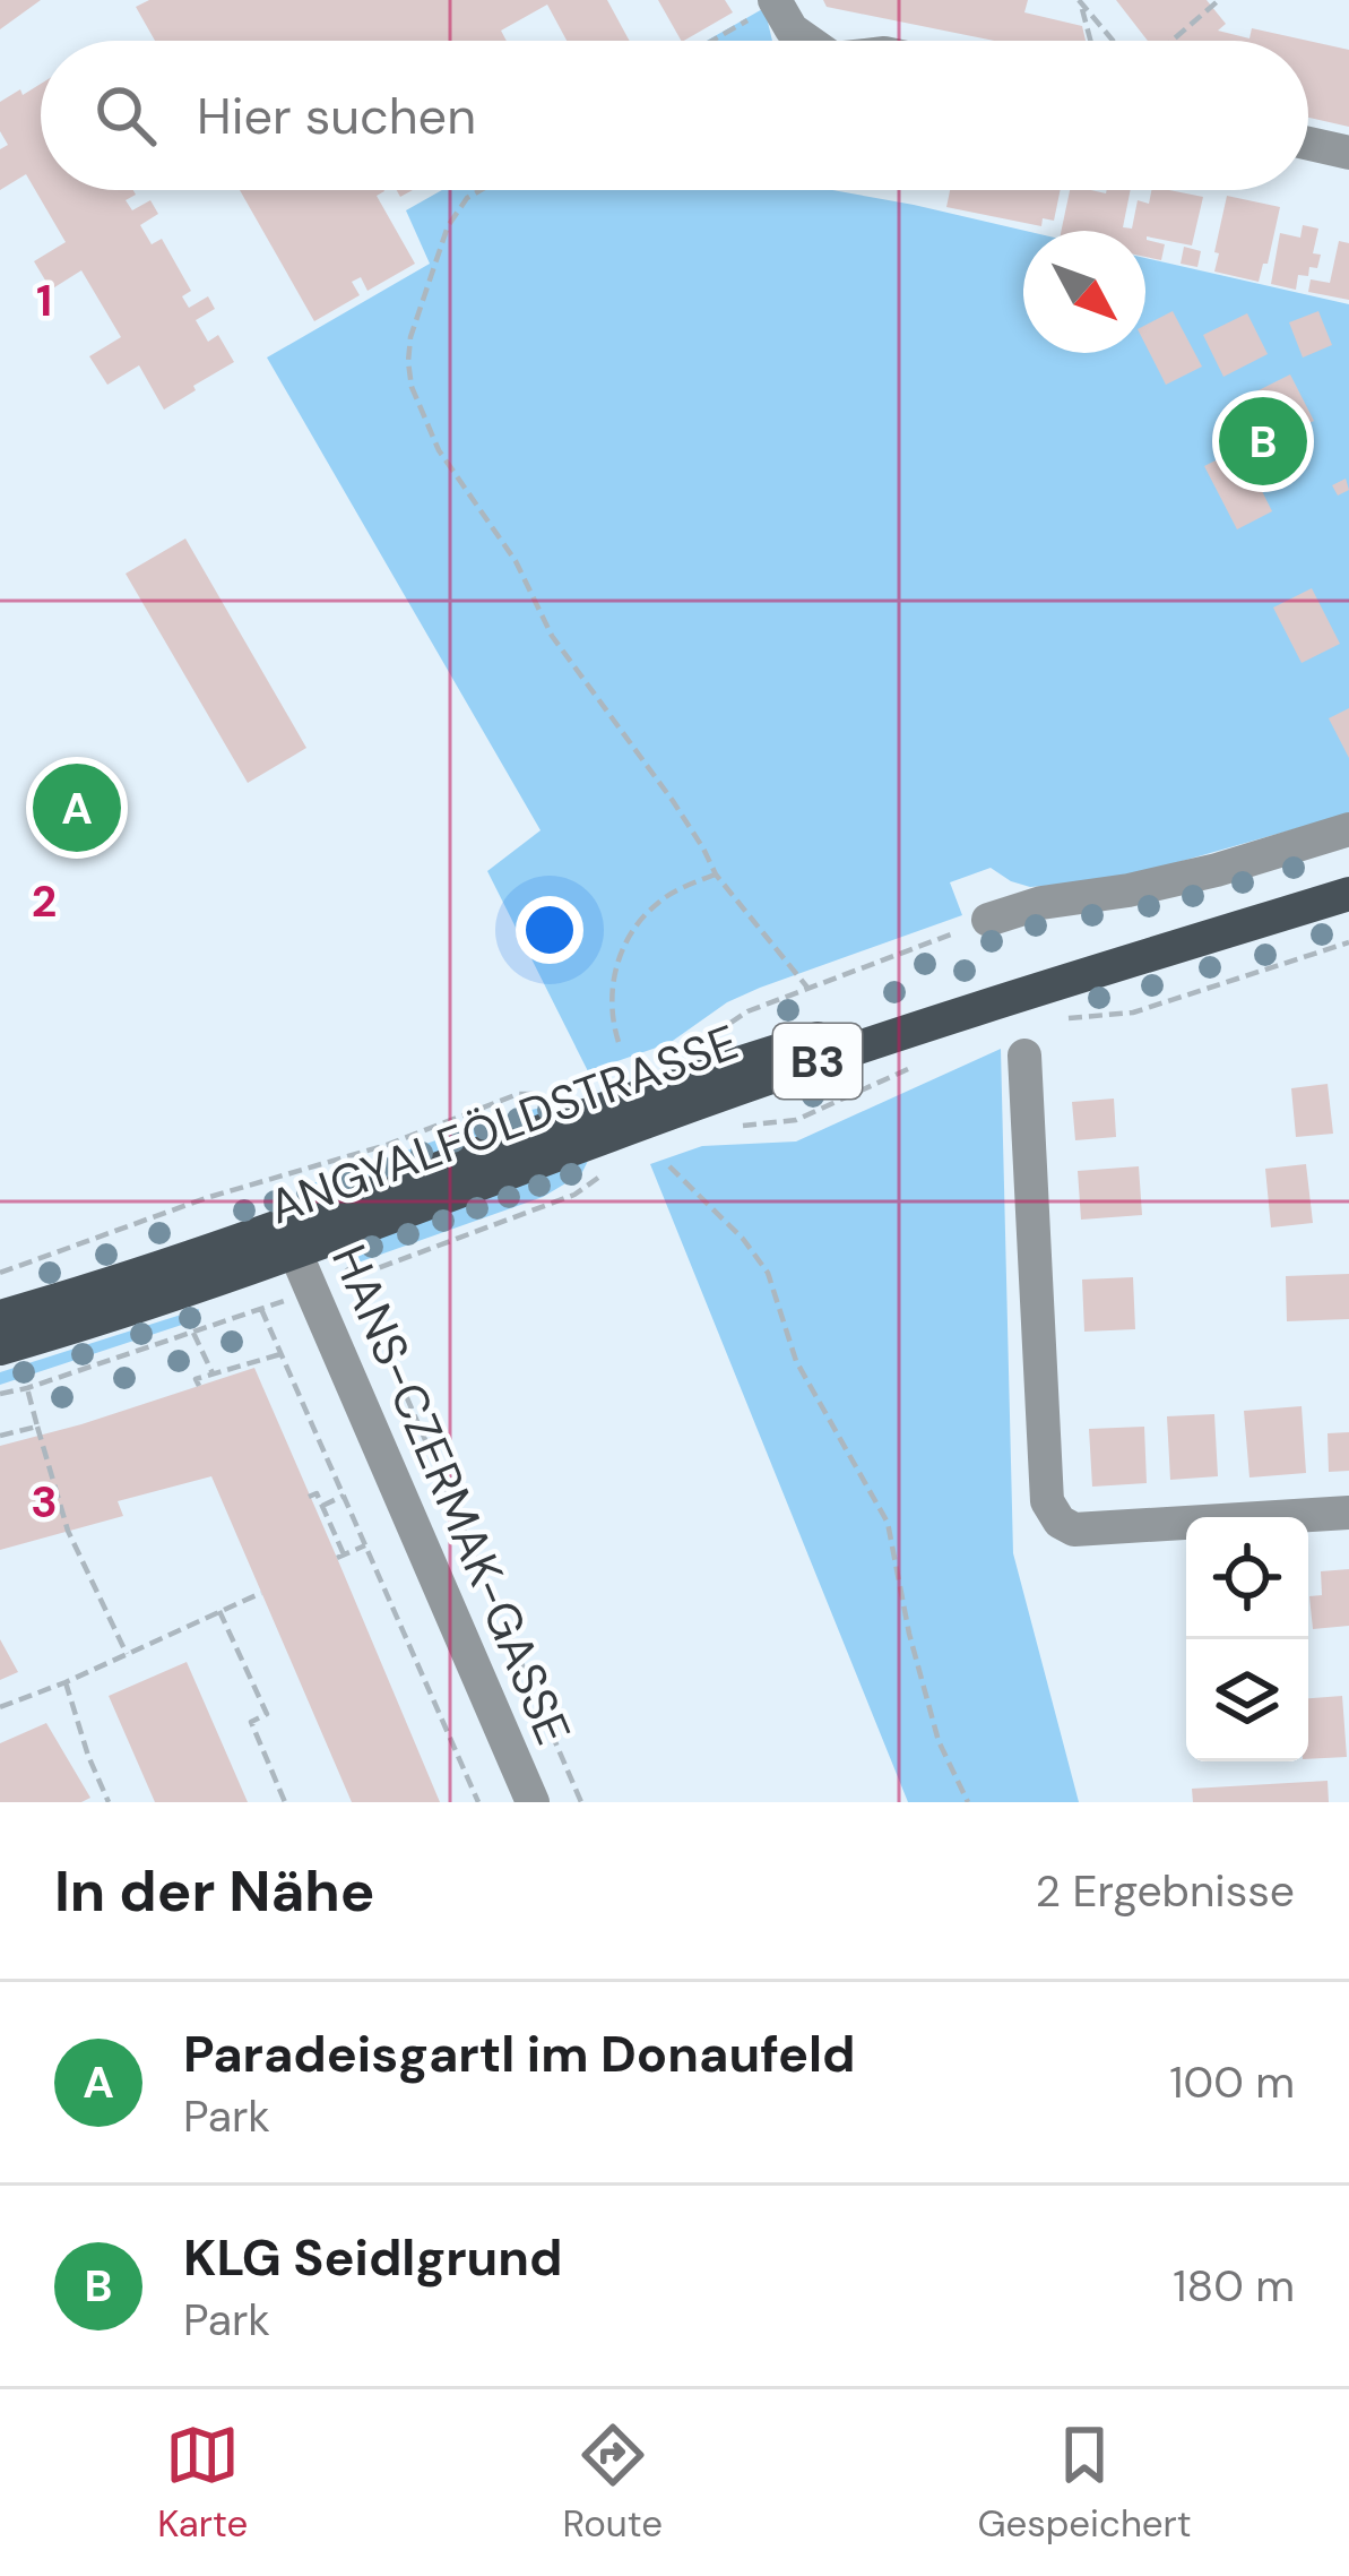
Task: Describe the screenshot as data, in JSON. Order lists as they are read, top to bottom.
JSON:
{
  "streets": {
    "main road": ["B3", "ANGYALFÖLDSTRASSE"],
    "street": ["HANS-CZERMAK-GASSE"]
  },
  "crossings": [
    ["ANGYALFÖLDSTRASSE", "HANS-CZERMAK-GASSE"]
  ],
  "north": "bottom right",
  "page": {
    "search": "Hier suchen",
    "pins": ["B", "A"],
    "heading": ["In der Nähe", "2 Ergebnisse"],
    "list": [
      {
        "mark": "A",
        "name": "Paradeisgartl im Donaufeld",
        "note": "Park",
        "value": "100 m"
      },
      {
        "mark": "B",
        "name": "KLG Seidlgrund",
        "note": "Park",
        "value": "180 m"
      }
    ],
    "nav": ["Karte", "Route", "Gespeichert"]
  },
  "grid": {
    "rows": ["1", "2", "3"]
  }
}
